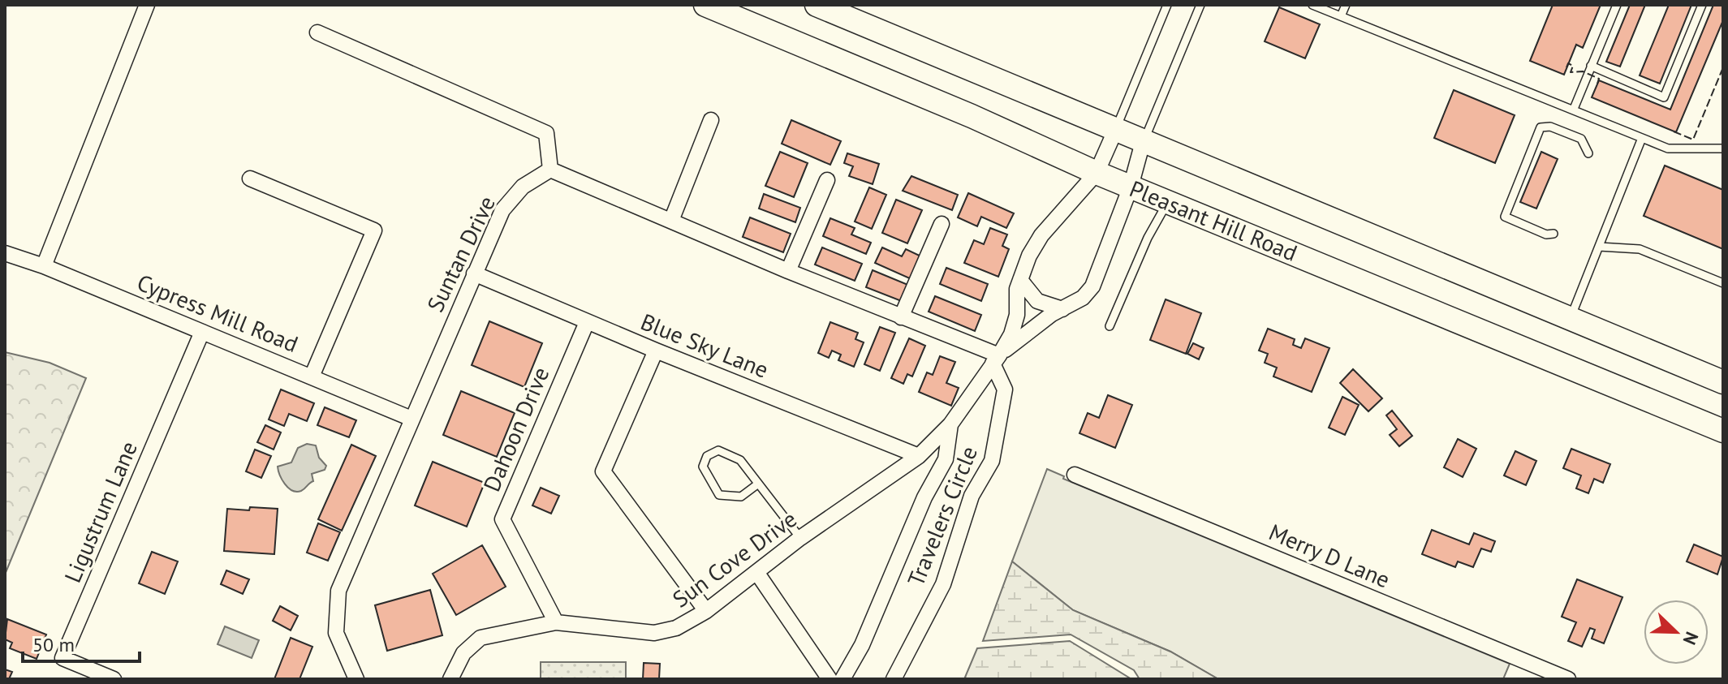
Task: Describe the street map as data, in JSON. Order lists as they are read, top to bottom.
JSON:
{
  "streets": {
    "main road": ["Pleasant Hill Road"],
    "street": [
      "Suntan Drive",
      "Cypress Mill Road",
      "Blue Sky Lane",
      "Dahoon Drive",
      "Ligustrum Lane",
      "Travelers Circle",
      "Merry D Lane",
      "Sun Cove Drive"
    ]
  },
  "crossings": [
    ["Pleasant Hill Road", "Sun Cove Drive"],
    ["Suntan Drive", "Cypress Mill Road"],
    ["Suntan Drive", "Blue Sky Lane"],
    ["Cypress Mill Road", "Ligustrum Lane"],
    ["Blue Sky Lane", "Dahoon Drive"],
    ["Blue Sky Lane", "Sun Cove Drive"],
    ["Dahoon Drive", "Sun Cove Drive"],
    ["Travelers Circle", "Sun Cove Drive"]
  ],
  "scale_bar": "50 m",
  "north": "bottom right"
}
